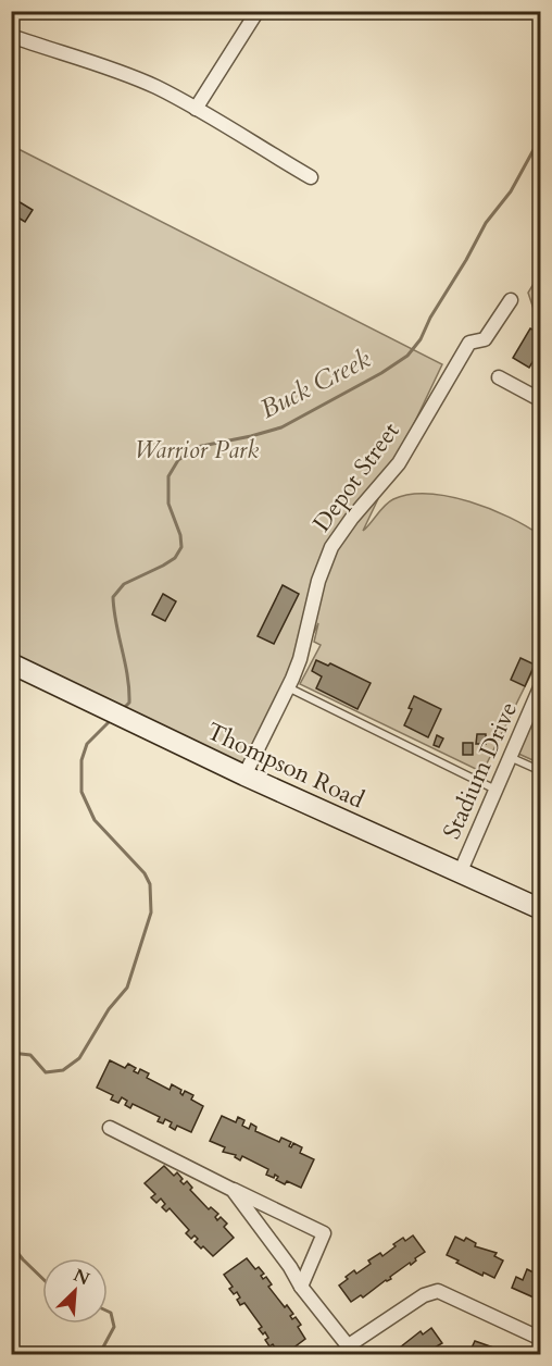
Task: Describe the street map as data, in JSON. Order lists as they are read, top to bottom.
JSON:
{
  "streets": {
    "street": ["Depot Street", "Thompson Road", "Stadium Drive"]
  },
  "crossings": [
    ["Depot Street", "Thompson Road"],
    ["Thompson Road", "Stadium Drive"]
  ],
  "water": ["Buck Creek"],
  "parks": ["Warrior Park"],
  "north": "top right"
}
